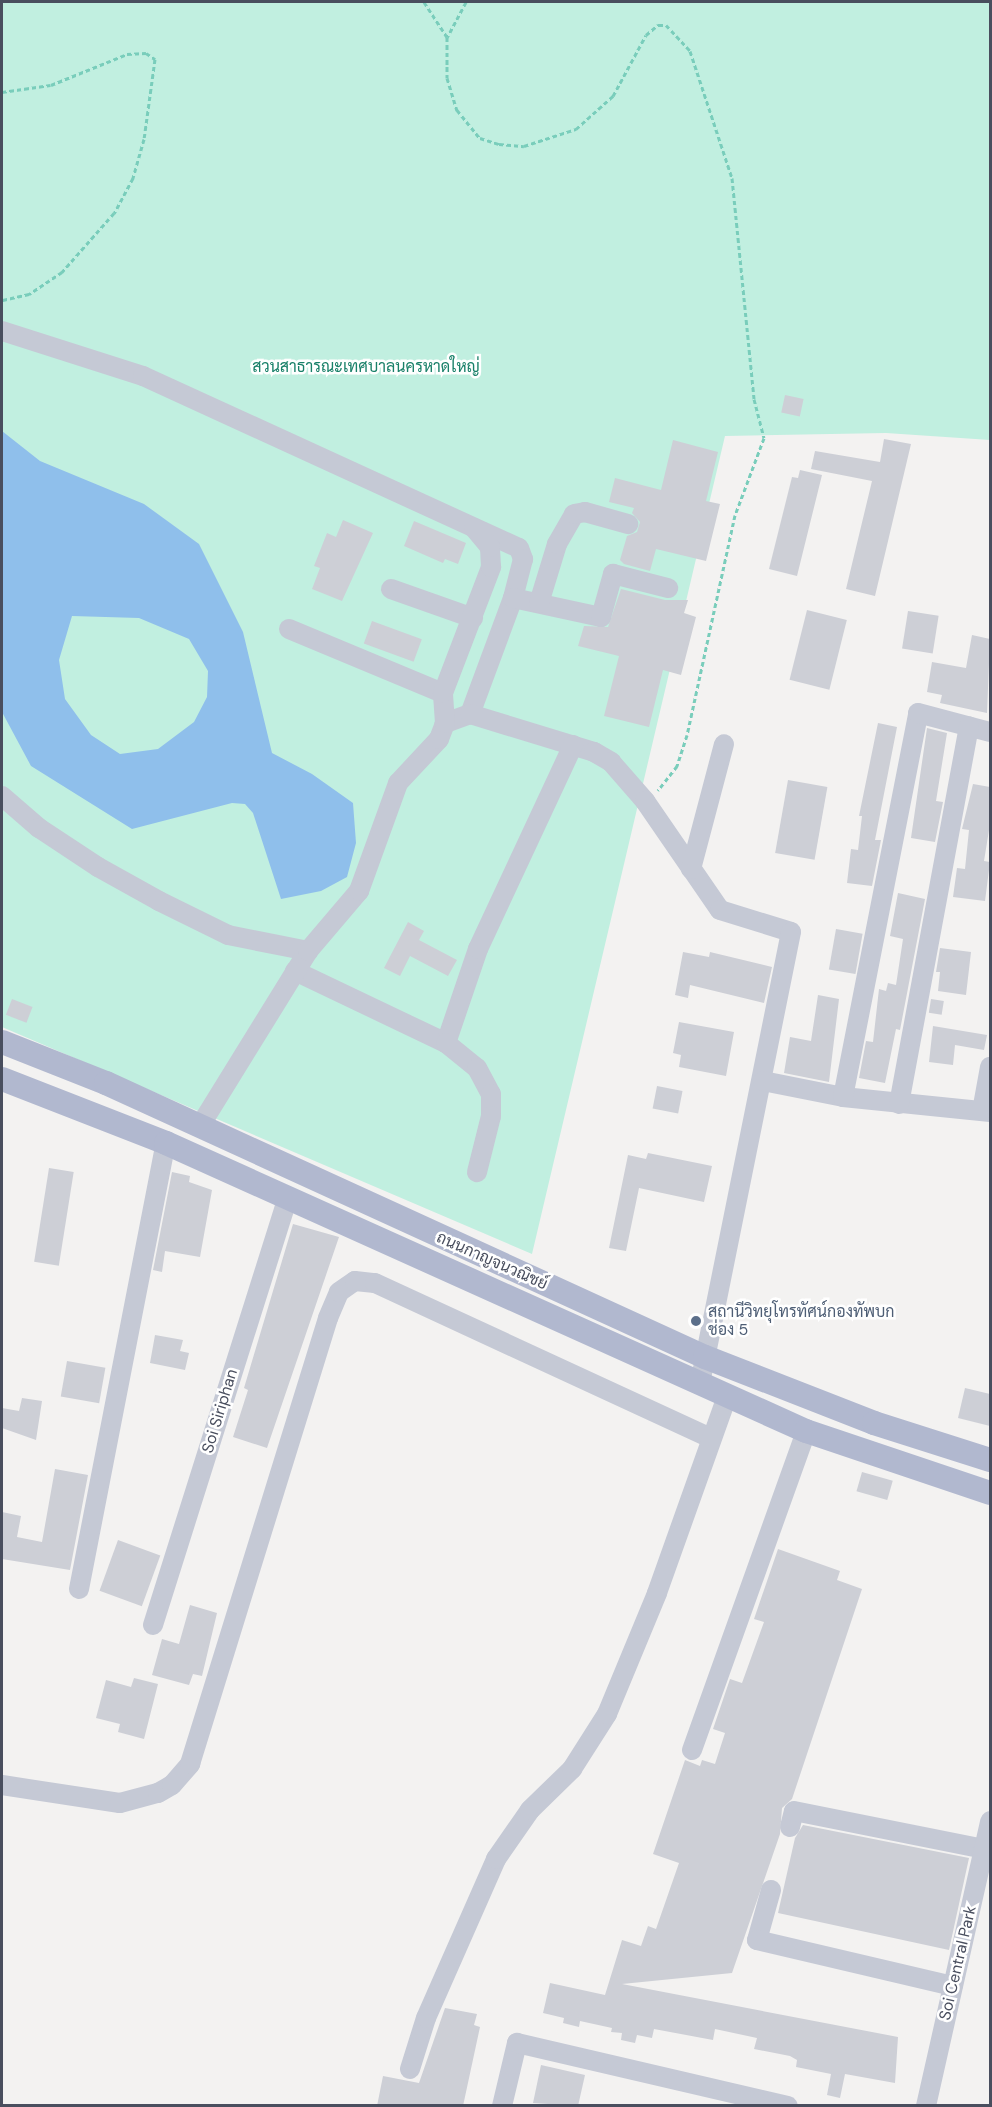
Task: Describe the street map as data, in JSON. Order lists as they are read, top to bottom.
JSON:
{
  "streets": {
    "main road": ["ถนนกาญจนวณิชย์"],
    "street": ["Soi Siriphan", "Soi Central Park"]
  },
  "crossings": [
    ["ถนนกาญจนวณิชย์", "Soi Siriphan"]
  ],
  "parks": ["สวนสาธารณะเทศบาลนครหาดใหญ่"],
  "places": ["สถานีวิทยุโทรทัศน์กองทัพบก ช่อง 5"]
}
